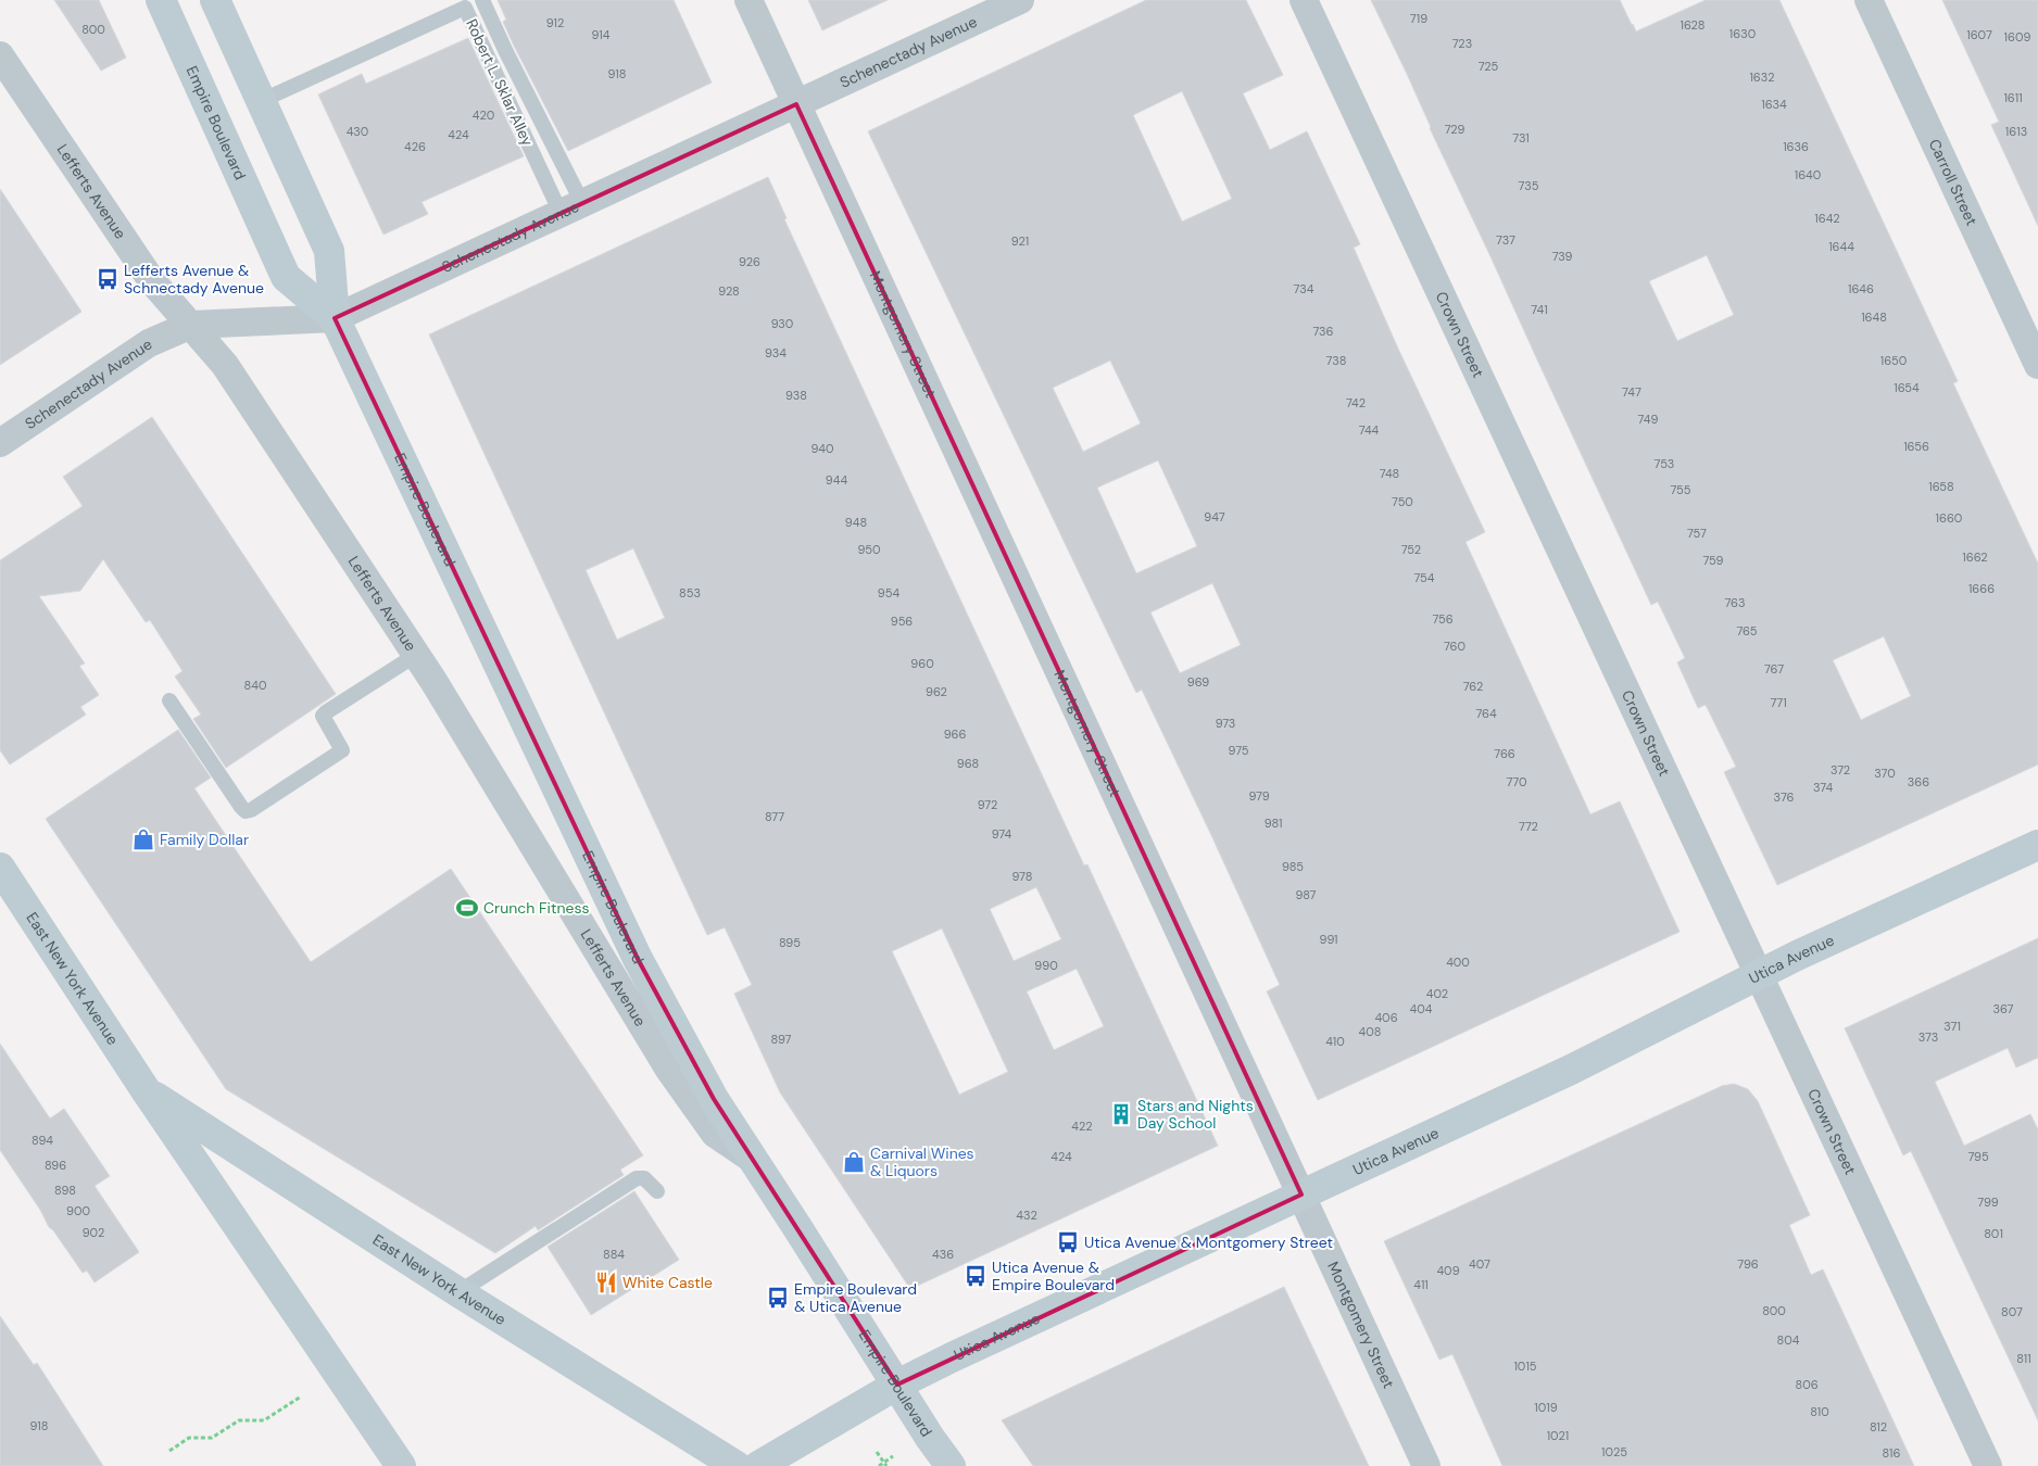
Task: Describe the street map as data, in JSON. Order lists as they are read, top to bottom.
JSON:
{
  "streets": {
    "main road": ["Empire Boulevard", "Utica Avenue", "East New York Avenue"],
    "street": [
      "Schenectady Avenue",
      "Carroll Street",
      "Lefferts Avenue",
      "Montgomery Street",
      "Crown Street"
    ],
    "lane": ["Robert L. Sklar Alley"]
  },
  "crossings": [
    ["Schenectady Avenue", "Robert L. Sklar Alley"],
    ["Schenectady Avenue", "Empire Boulevard"],
    ["Schenectady Avenue", "Lefferts Avenue"],
    ["Schenectady Avenue", "Montgomery Street"],
    ["Robert L. Sklar Alley", "Empire Boulevard"],
    ["Empire Boulevard", "Lefferts Avenue"],
    ["Empire Boulevard", "Utica Avenue"],
    ["Montgomery Street", "Utica Avenue"],
    ["Crown Street", "Utica Avenue"]
  ],
  "places": {
    "bus stop": [
      "Lefferts Avenue & Schnectady Avenue",
      "Utica Avenue & Montgomery Street",
      "Utica Avenue & Empire Boulevard",
      "Empire Boulevard & Utica Avenue"
    ],
    "shop": ["Family Dollar", "Carnival Wines & Liquors"],
    "sports": ["Crunch Fitness"],
    "building": ["Stars and Nights Day School"],
    "restaurant": ["White Castle"]
  },
  "house_numbers": [
    "719",
    "912",
    "1628",
    "800",
    "1630",
    "914",
    "1607",
    "1609",
    "723",
    "725",
    "918",
    "1632",
    "1611",
    "1634",
    "420",
    "729",
    "430",
    "1613",
    "424",
    "731",
    "426",
    "1636",
    "1640",
    "735",
    "1642",
    "737",
    "921",
    "1644",
    "739",
    "926",
    "734",
    "1646",
    "928",
    "741",
    "1648",
    "930",
    "736",
    "934",
    "738",
    "1650",
    "1654",
    "747",
    "938",
    "742",
    "749",
    "744",
    "1656",
    "940",
    "753",
    "748",
    "944",
    "1658",
    "755",
    "750",
    "947",
    "1660",
    "948",
    "757",
    "950",
    "752",
    "1662",
    "759",
    "754",
    "1666",
    "853",
    "954",
    "763",
    "756",
    "956",
    "765",
    "760",
    "960",
    "767",
    "969",
    "840",
    "762",
    "962",
    "771",
    "764",
    "973",
    "966",
    "975",
    "766",
    "968",
    "372",
    "370",
    "770",
    "366",
    "374",
    "979",
    "376",
    "972",
    "877",
    "981",
    "772",
    "974",
    "985",
    "978",
    "987",
    "991",
    "895",
    "400",
    "990",
    "402",
    "404",
    "367",
    "406",
    "371",
    "408",
    "373",
    "897",
    "410",
    "422",
    "894",
    "424",
    "795",
    "896",
    "898",
    "799",
    "900",
    "432",
    "902",
    "801",
    "884",
    "436",
    "407",
    "796",
    "409",
    "411",
    "800",
    "807",
    "804",
    "811",
    "1015",
    "806",
    "1019",
    "810",
    "918",
    "812",
    "1021",
    "1025",
    "816"
  ]
}
